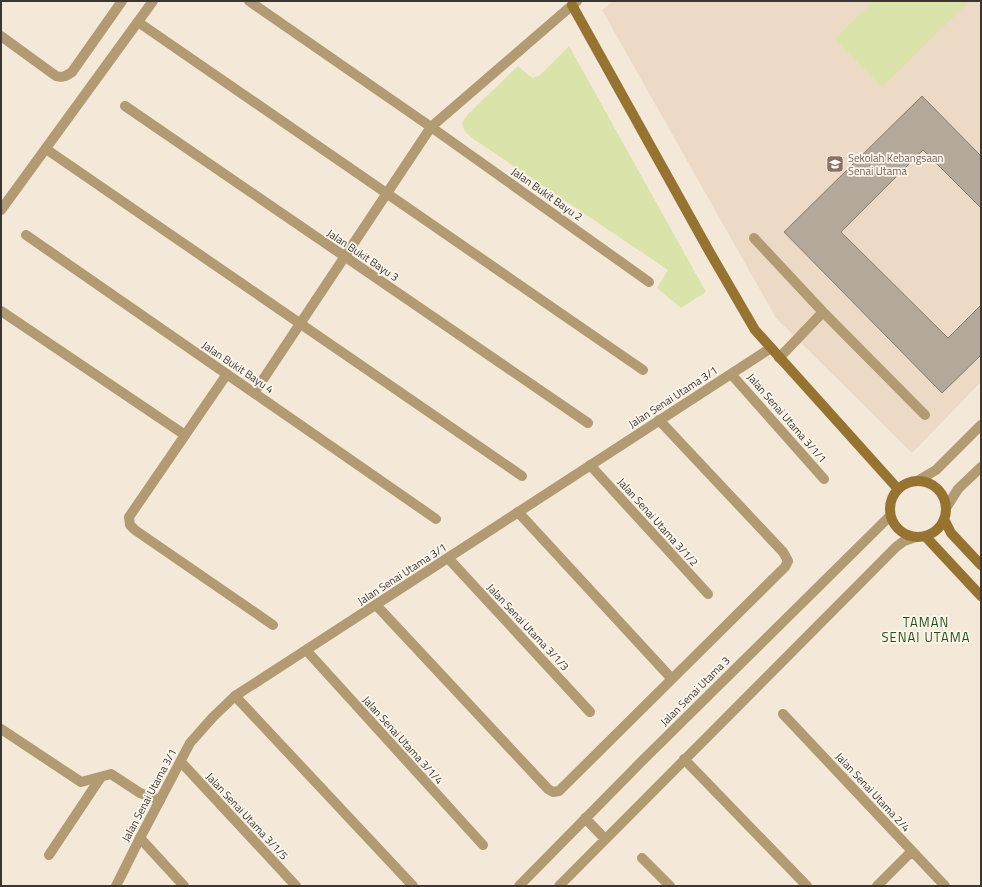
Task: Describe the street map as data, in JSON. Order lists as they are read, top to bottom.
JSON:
{
  "streets": {
    "street": [
      "Jalan Bukit Bayu 2",
      "Jalan Bukit Bayu 3",
      "Jalan Bukit Bayu 4",
      "Jalan Senai Utama 3/1",
      "Jalan Senai Utama 3/1/1",
      "Jalan Senai Utama 3/1/2",
      "Jalan Senai Utama 3/1/3",
      "Jalan Senai Utama 3",
      "Jalan Senai Utama 3/1/4",
      "Jalan Senai Utama 2/4",
      "Jalan Senai Utama 3/1/5"
    ]
  },
  "crossings": [
    ["Jalan Senai Utama 3/1", "Jalan Senai Utama 3/1/1"],
    ["Jalan Senai Utama 3/1", "Jalan Senai Utama 3/1/2"],
    ["Jalan Senai Utama 3/1", "Jalan Senai Utama 3/1/3"],
    ["Jalan Senai Utama 3/1", "Jalan Senai Utama 3/1/4"],
    ["Jalan Senai Utama 3/1", "Jalan Senai Utama 3/1/5"]
  ],
  "districts": ["TAMAN SENAI UTAMA"],
  "places": {
    "school or university": ["Sekolah Kebangsaan Senai Utama"]
  }
}
